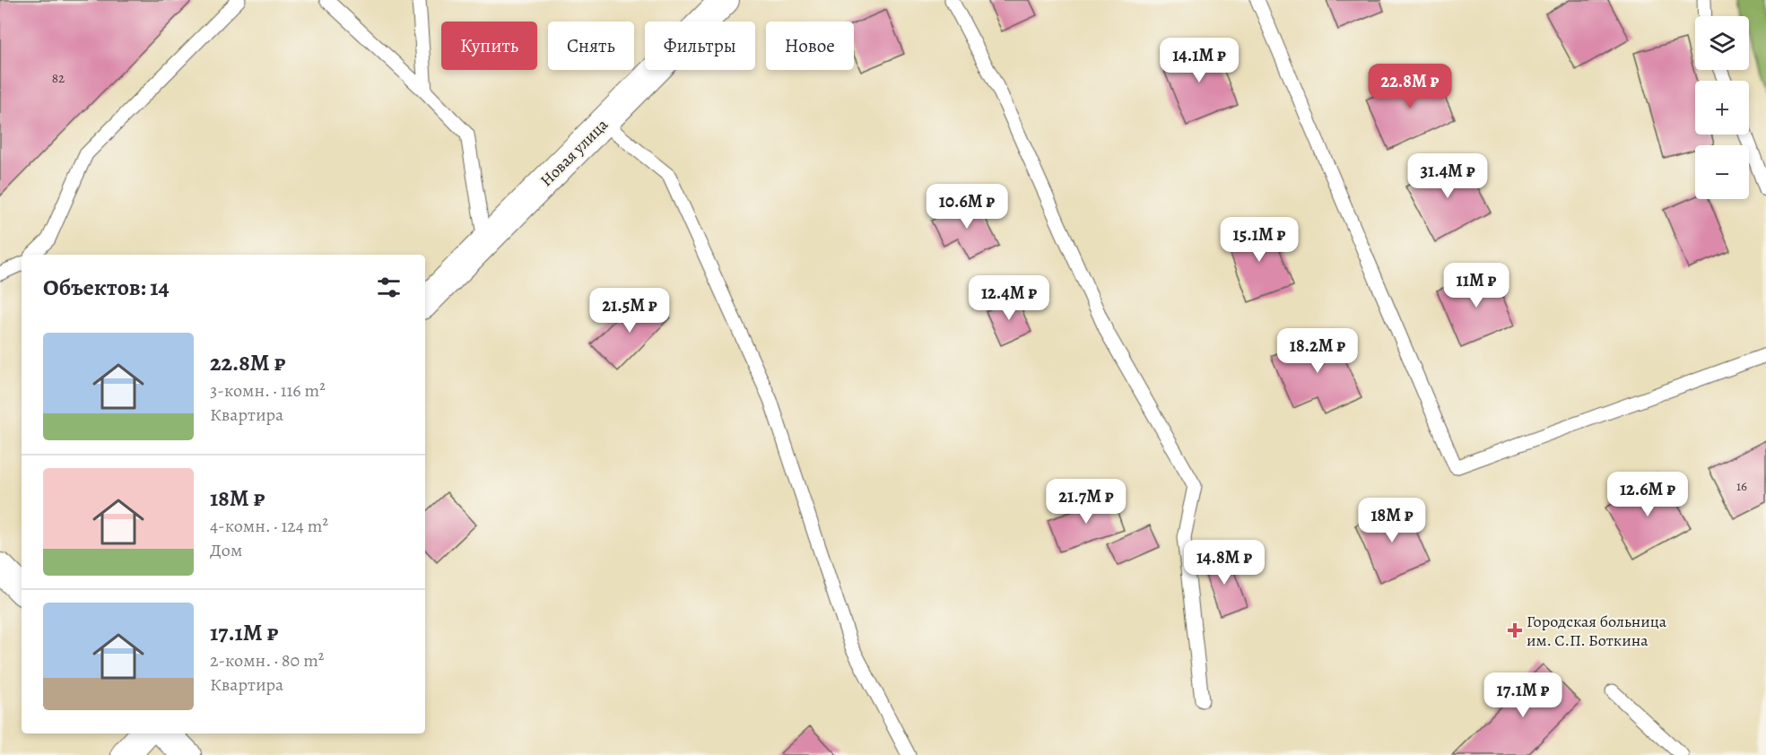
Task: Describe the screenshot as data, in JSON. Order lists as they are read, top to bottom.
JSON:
{
  "streets": {
    "street": ["Новая улица"]
  },
  "places": {
    "health": ["Городская больница им. С.П. Боткина"]
  },
  "house_numbers": ["82", "16"],
  "page": {
    "map_buttons": ["+", "−"],
    "chip": [
      "Купить",
      "Снять",
      "Фильтры",
      "Новое"
    ],
    "price": [
      "14.1M ₽",
      "22.8M ₽",
      "31.4M ₽",
      "10.6M ₽",
      "15.1M ₽",
      "11M ₽",
      "12.4M ₽",
      "21.5M ₽",
      "18.2M ₽",
      "12.6M ₽",
      "21.7M ₽",
      "18M ₽",
      "14.8M ₽",
      "17.1M ₽"
    ],
    "heading": "Объектов: 14",
    "list": [
      {
        "name": "22.8M ₽",
        "note": "3-комн. · 116 m² · Квартира"
      },
      {
        "name": "18M ₽",
        "note": "4-комн. · 124 m² · Дом"
      },
      {
        "name": "17.1M ₽",
        "note": "2-комн. · 80 m² · Квартира"
      }
    ]
  }
}
